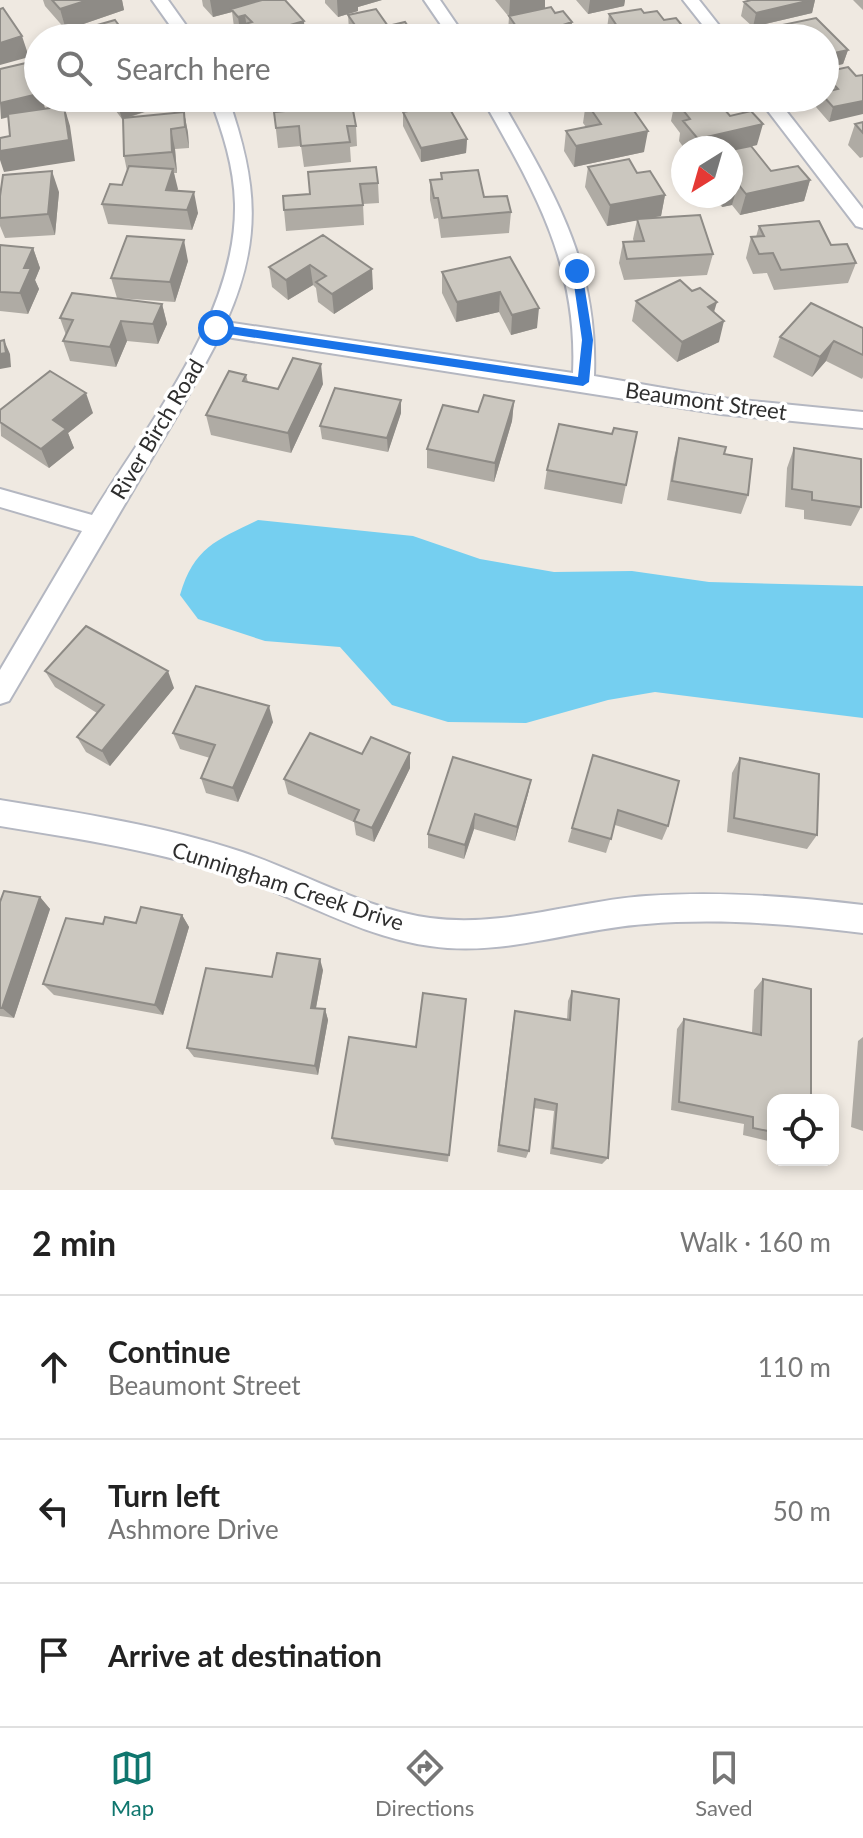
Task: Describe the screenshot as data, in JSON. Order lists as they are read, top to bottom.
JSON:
{
  "streets": {
    "street": ["Beaumont Street", "River Birch Road", "Cunningham Creek Drive"]
  },
  "crossings": [
    ["Beaumont Street", "River Birch Road"]
  ],
  "north": "bottom left",
  "page": {
    "search": "Search here",
    "heading": ["2 min", "Walk · 160 m"],
    "list": [
      ["Continue", "Beaumont Street", "110 m"],
      ["Turn left", "Ashmore Drive", "50 m"],
      "Arrive at destination"
    ],
    "nav": ["Map", "Directions", "Saved"]
  }
}
